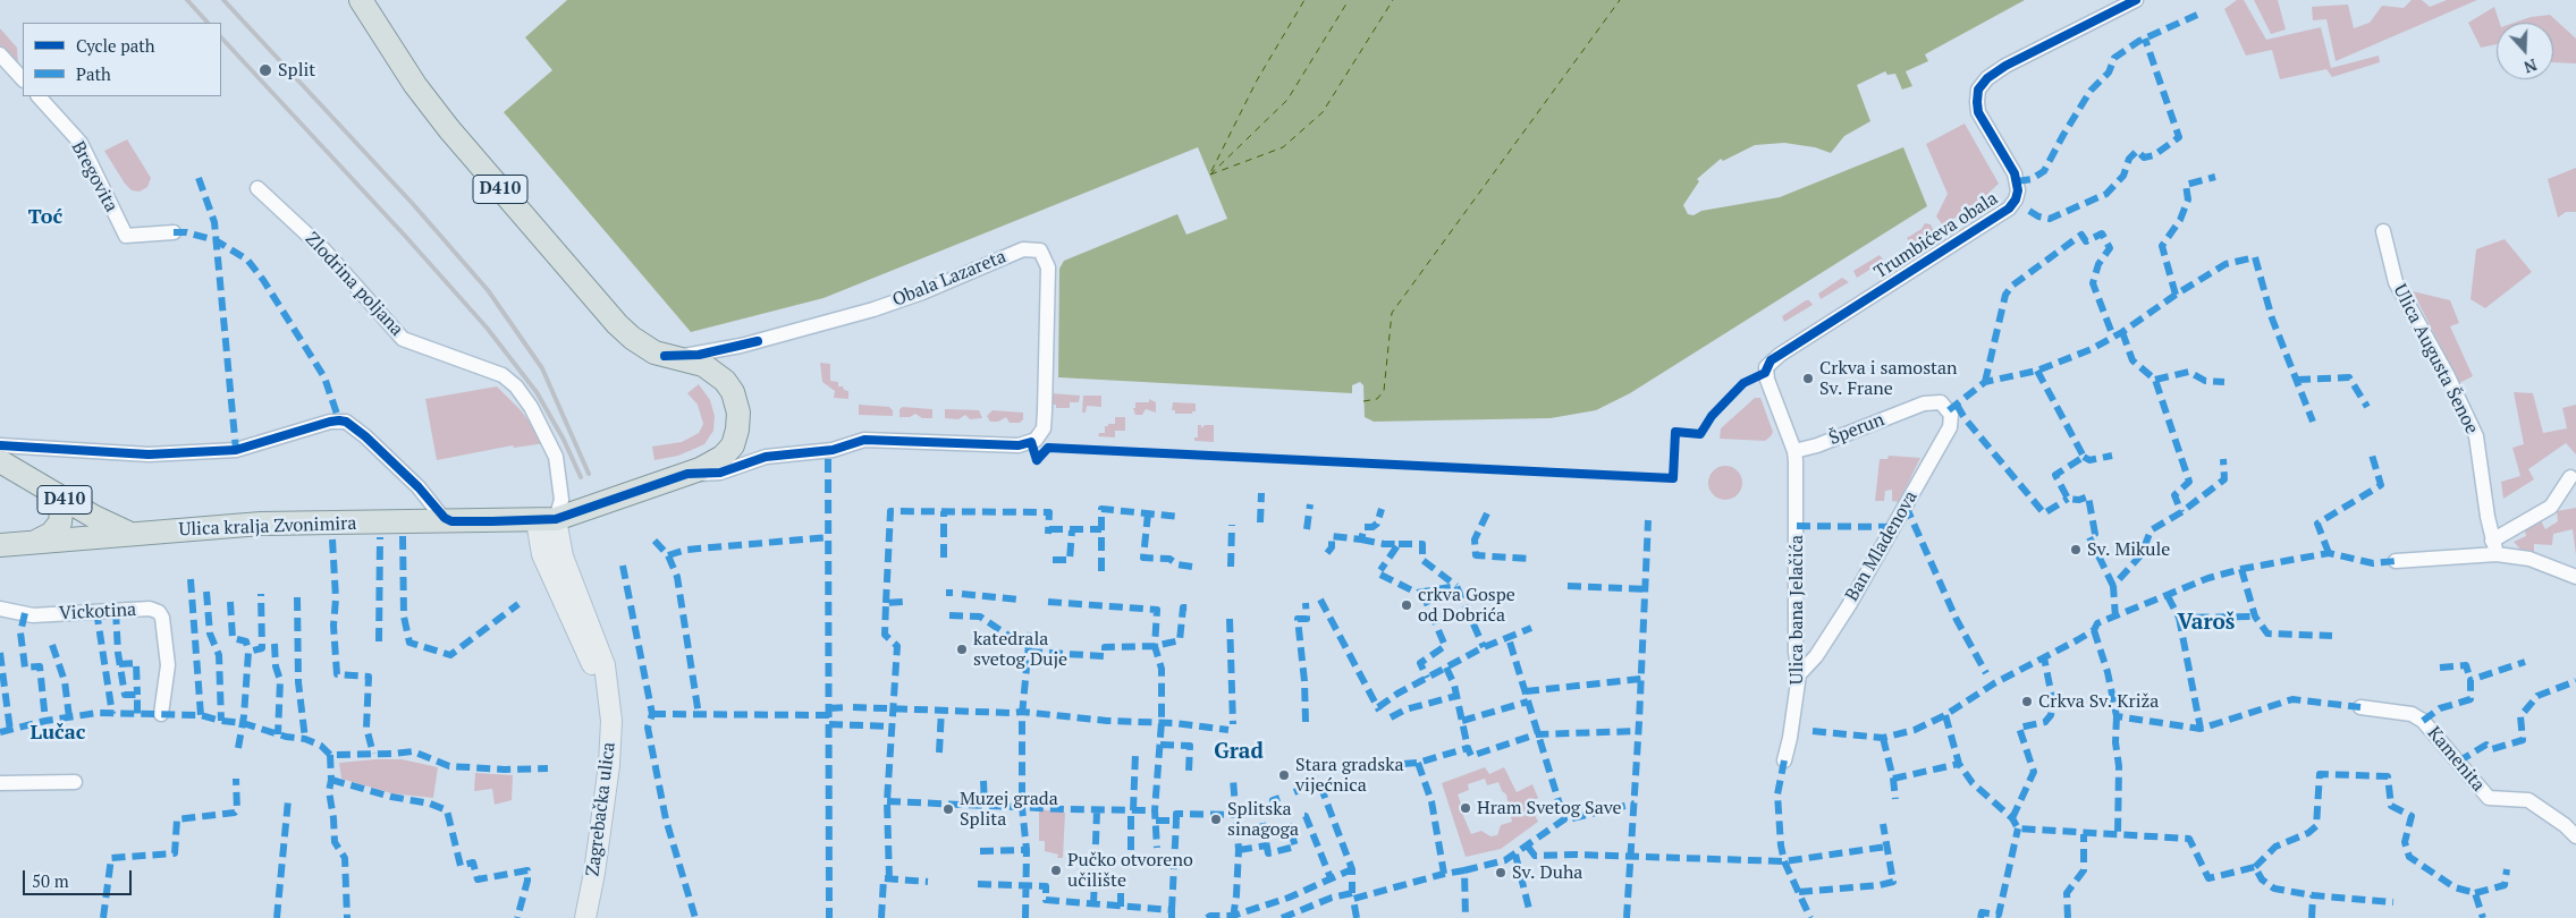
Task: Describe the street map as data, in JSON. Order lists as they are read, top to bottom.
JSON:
{
  "streets": {
    "main road": ["D410", "Ulica kralja Zvonimira"],
    "street": [
      "Bregovita",
      "Trumbićeva obala",
      "Obala Lazareta",
      "Zlodrina poljana",
      "Ulica Augusta Šenoe",
      "Šperun",
      "Ban Mladenova",
      "Ulica bana Jelačića",
      "Vickotina",
      "Kamenita",
      "Zagrebačka ulica"
    ]
  },
  "crossings": [
    ["D410", "Obala Lazareta"],
    ["D410", "Zlodrina poljana"],
    ["D410", "Ulica kralja Zvonimira"],
    ["D410", "Zagrebačka ulica"],
    ["Trumbićeva obala", "Ulica bana Jelačića"],
    ["Zlodrina poljana", "Ulica kralja Zvonimira"],
    ["Zlodrina poljana", "Zagrebačka ulica"],
    ["Šperun", "Ban Mladenova"],
    ["Šperun", "Ulica bana Jelačića"],
    ["Ulica kralja Zvonimira", "Zagrebačka ulica"],
    ["Ban Mladenova", "Ulica bana Jelačića"]
  ],
  "districts": [
    "Toć",
    "Varoš",
    "Lučac",
    "Grad"
  ],
  "places": [
    "Split",
    "Crkva i samostan Sv. Frane",
    "Sv. Mikule",
    "crkva Gospe od Dobrića",
    "katedrala svetog Duje",
    "Crkva Sv. Križa",
    "Stara gradska vijećnica",
    "Hram Svetog Save",
    "Muzej grada Splita",
    "Splitska sinagoga",
    "Pučko otvoreno učilište",
    "Sv. Duha"
  ],
  "legend": ["Cycle path", "Path"],
  "scale_bar": "50 m",
  "north": "bottom"
}
